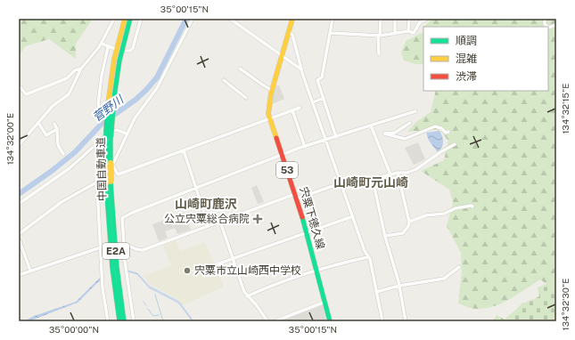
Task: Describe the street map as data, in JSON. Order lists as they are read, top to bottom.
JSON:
{
  "streets": {
    "main road": [
      "中国自動車道",
      "53",
      "宍粟下徳久線",
      "E2A"
    ]
  },
  "districts": ["山崎町元山崎", "山崎町鹿沢"],
  "water": ["菅野川"],
  "places": {
    "health": ["公立宍粟総合病院"],
    "other": ["宍粟市立山崎西中学校"]
  },
  "legend": ["順調", "混雑", "渋滞"],
  "coordinates": [
    "35°00'15\"N",
    "134°32'15\"E",
    "134°32'00\"E",
    "134°32'30\"E",
    "35°00'00\"N"
  ]
}
